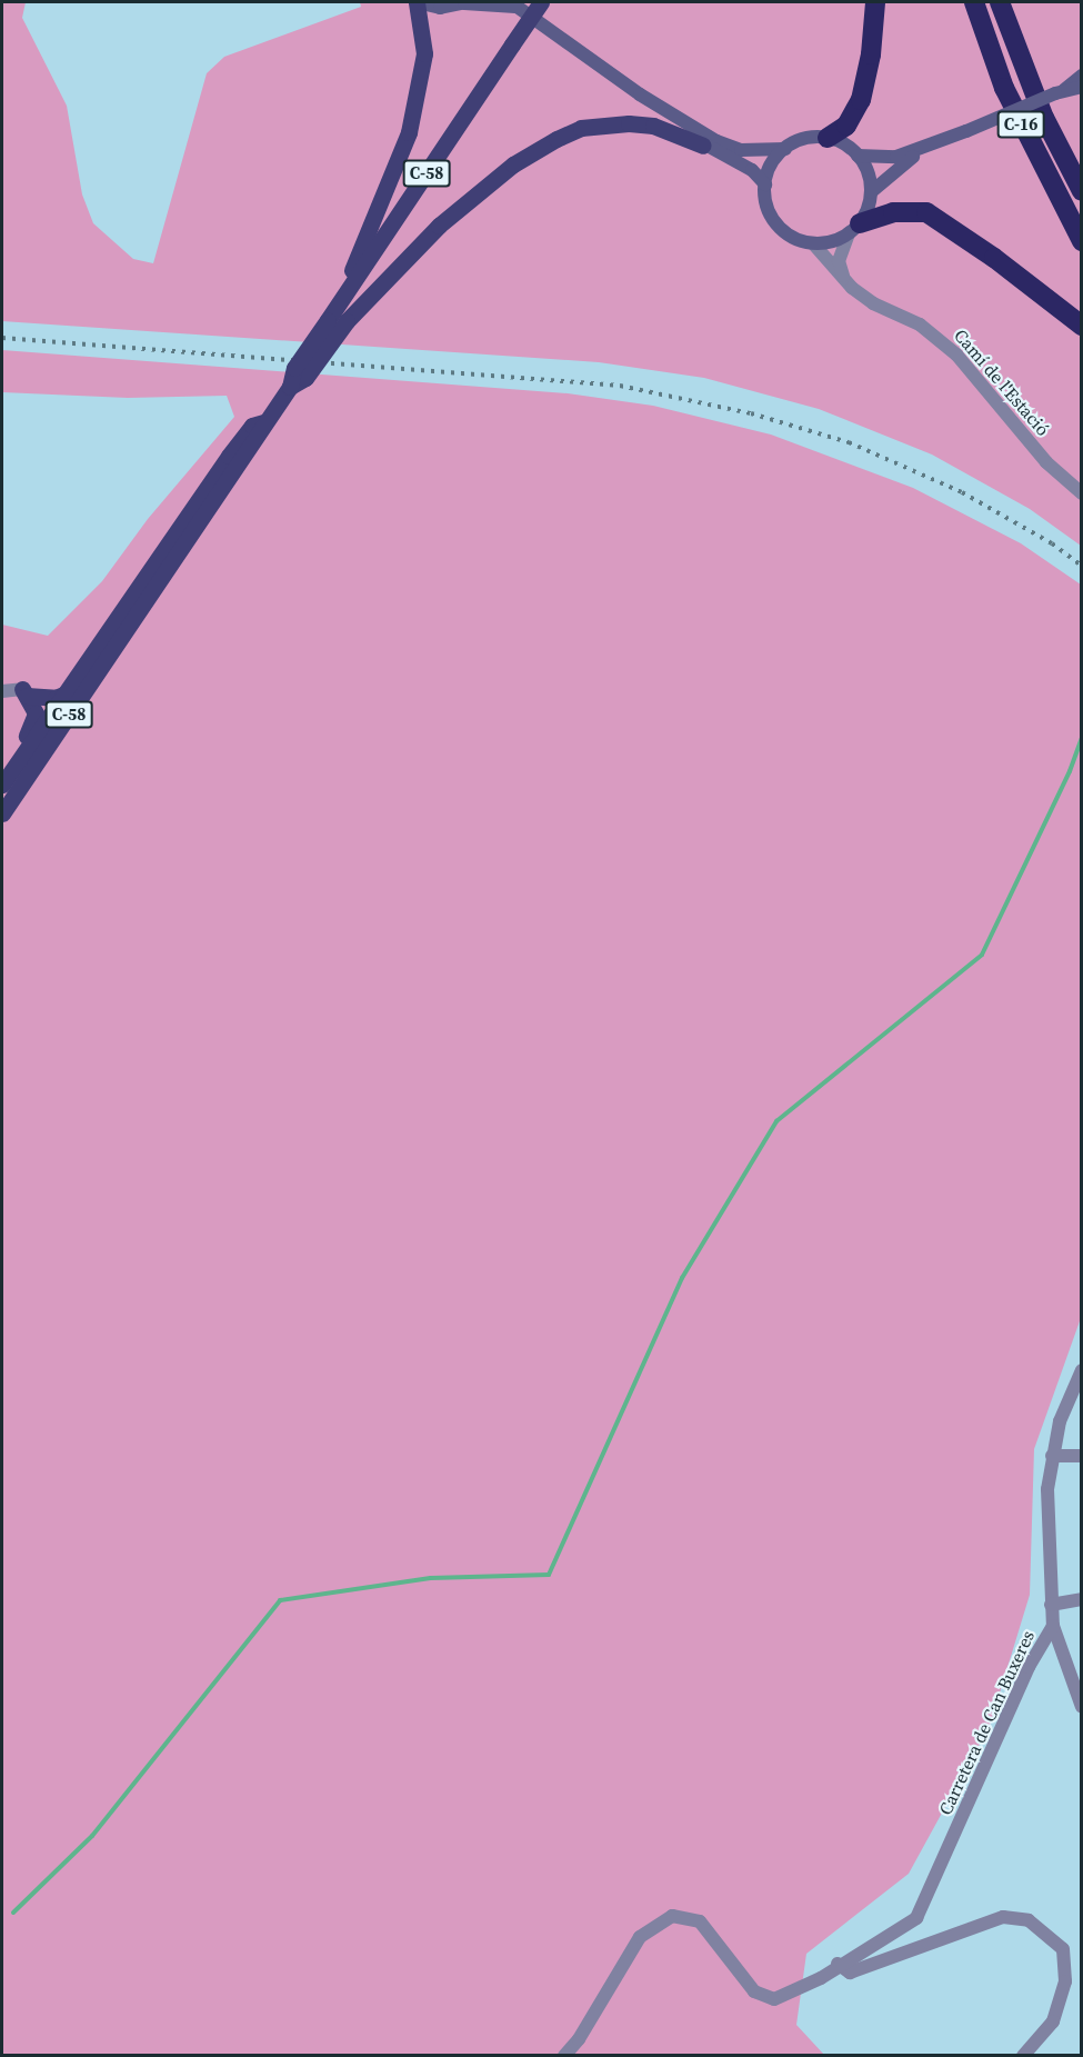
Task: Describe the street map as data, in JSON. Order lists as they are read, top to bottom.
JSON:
{
  "streets": {
    "highway": ["C-16"],
    "main road": ["C-58"],
    "street": ["Camí de l'Estació", "Carretera de Can Buxeres"]
  }
}
